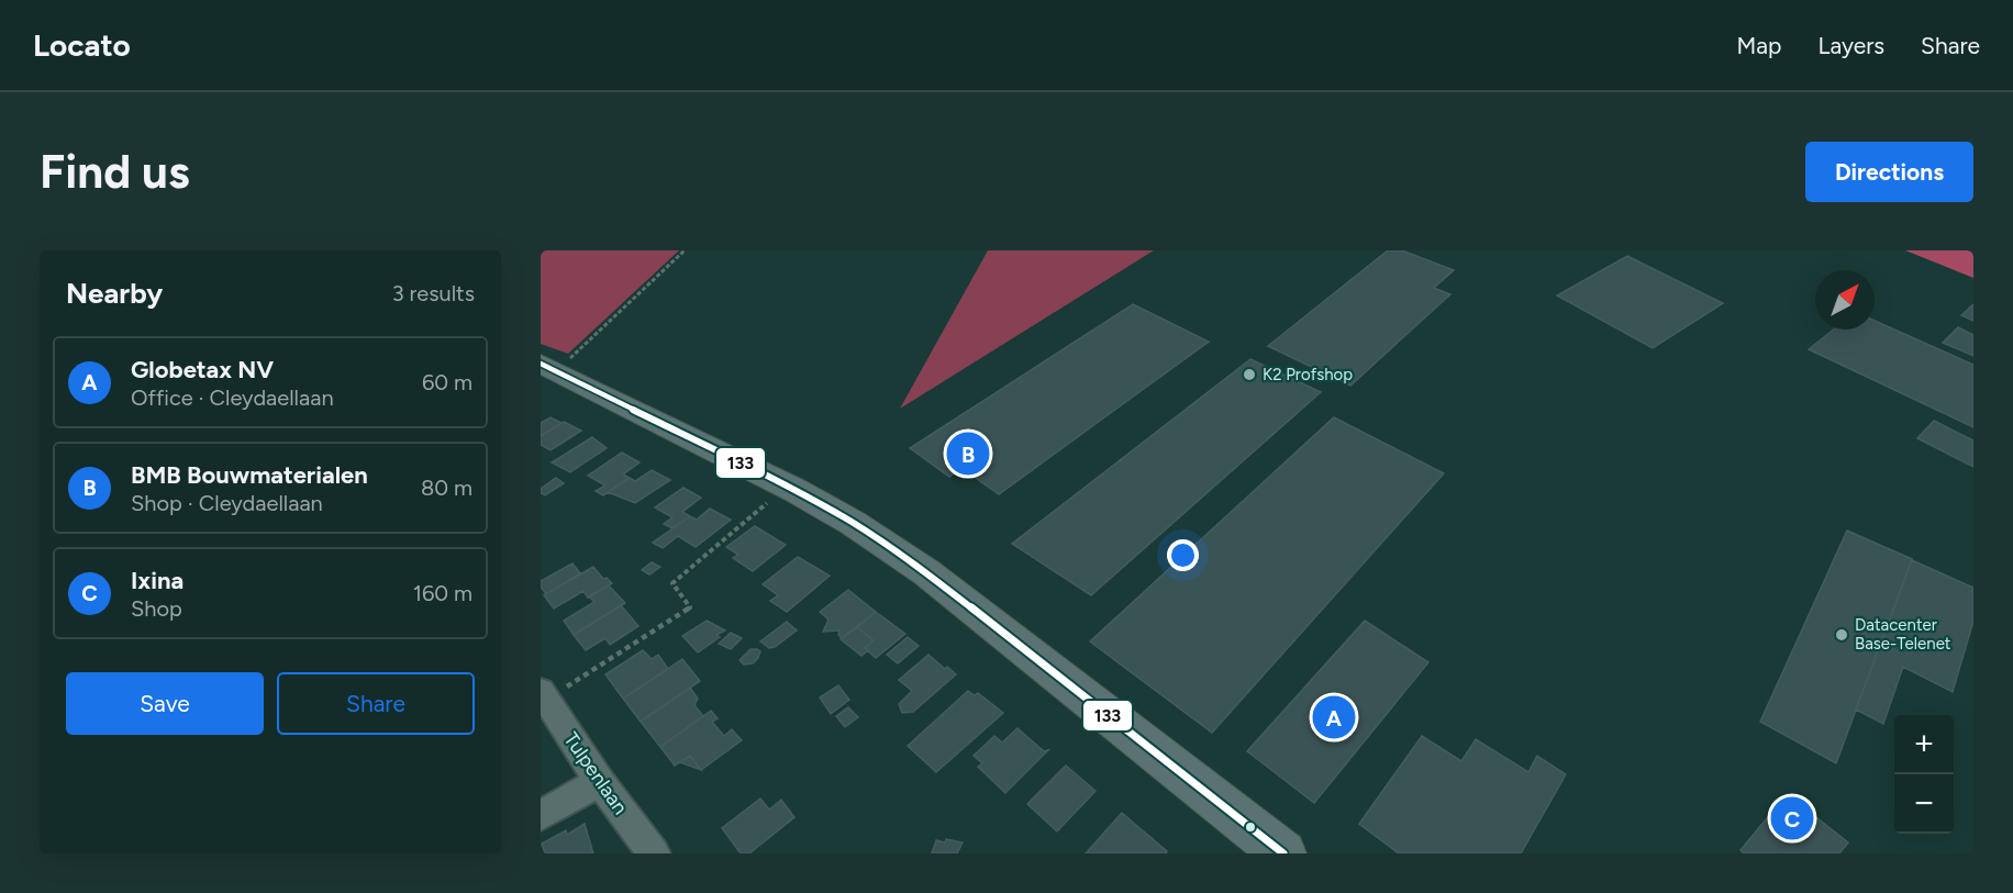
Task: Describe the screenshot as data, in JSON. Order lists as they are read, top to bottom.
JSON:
{
  "streets": {
    "street": ["Tulpenlaan"]
  },
  "places": ["K2 Profshop", "Datacenter Base-Telenet"],
  "lines": ["transit line 133"],
  "north": "top right",
  "page": {
    "header": "Locato",
    "nav": ["Map", "Layers", "Share"],
    "buttons": [
      "Directions",
      ["Save", "Share"]
    ],
    "title": "Find us",
    "heading": ["Nearby", "3 results"],
    "list": [
      {
        "mark": "A",
        "name": "Globetax NV",
        "note": "Office · Cleydaellaan",
        "value": "60 m"
      },
      {
        "mark": "B",
        "name": "BMB Bouwmaterialen",
        "note": "Shop · Cleydaellaan",
        "value": "80 m"
      },
      {
        "mark": "C",
        "name": "Ixina",
        "note": "Shop",
        "value": "160 m"
      }
    ],
    "pins": ["B", "A", "C"],
    "map_buttons": ["+", "−"]
  }
}
